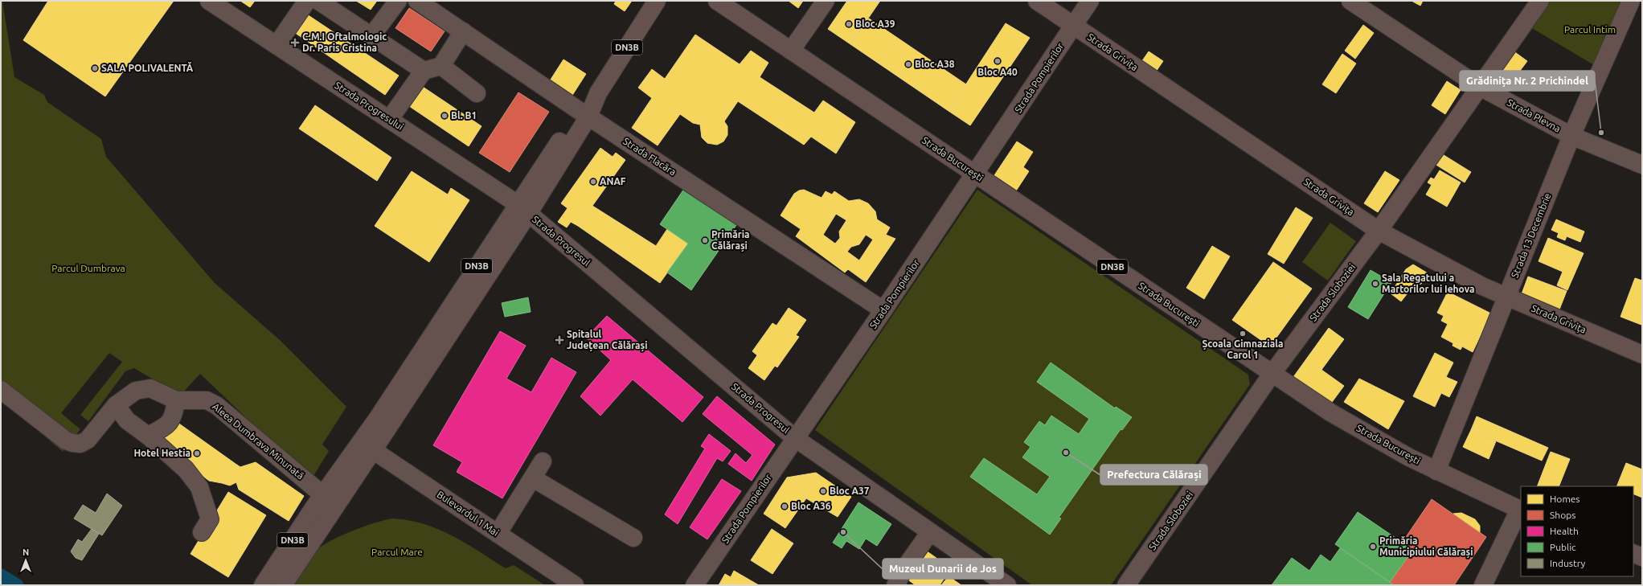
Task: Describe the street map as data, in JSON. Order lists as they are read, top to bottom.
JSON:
{
  "streets": {
    "main road": [
      "DN3B",
      "Strada Grivița",
      "Strada București",
      "Strada 13 Decembrie",
      "Strada Sloboziei"
    ],
    "street": [
      "Strada Pompierilor",
      "Strada Progresului",
      "Strada Plevna",
      "Strada Flacăra",
      "Strada Progresul",
      "Aleea Dumbrava Minunată",
      "Bulevardul 1 Mai"
    ]
  },
  "crossings": [
    ["DN3B", "Strada Progresului"],
    ["DN3B", "Strada Flacăra"],
    ["DN3B", "Strada Progresul"],
    ["DN3B", "Aleea Dumbrava Minunată"],
    ["DN3B", "Bulevardul 1 Mai"],
    ["Strada Grivița", "Strada Pompierilor"],
    ["Strada Grivița", "Strada 13 Decembrie"],
    ["Strada Grivița", "Strada Sloboziei"],
    ["Strada Pompierilor", "Strada Flacăra"],
    ["Strada Pompierilor", "Strada București"],
    ["Strada Pompierilor", "Strada Progresul"],
    ["Strada Progresului", "Strada Progresul"],
    ["Strada Plevna", "Strada 13 Decembrie"],
    ["Strada Plevna", "Strada Sloboziei"],
    ["Strada București", "Strada 13 Decembrie"],
    ["Strada București", "Strada Sloboziei"]
  ],
  "parks": ["Parcul Intim", "Parcul Dumbrava", "Parcul Mare"],
  "places": {
    "other": [
      "Bloc A39",
      "Bloc A40",
      "Bloc A38",
      "SALA POLIVALENTĂ",
      "Bl. B1",
      "Grădinița Nr. 2 Prichindel",
      "ANAF",
      "Primăria Călărași",
      "Sala Regatului a Martorilor lui Iehova",
      "Școala Gimnaziala Carol 1",
      "Prefectura Călărași",
      "Hotel Hestia",
      "Bloc A37",
      "Bloc A36",
      "Muzeul Dunarii de Jos",
      "Primăria Municipiului Călărași"
    ],
    "health": ["C.M.I Oftalmologic Dr. Paris Cristina", "Spitalul Județean Călărași"]
  },
  "legend": [
    "Homes",
    "Shops",
    "Health",
    "Public",
    "Industry"
  ],
  "north": "top"
}
